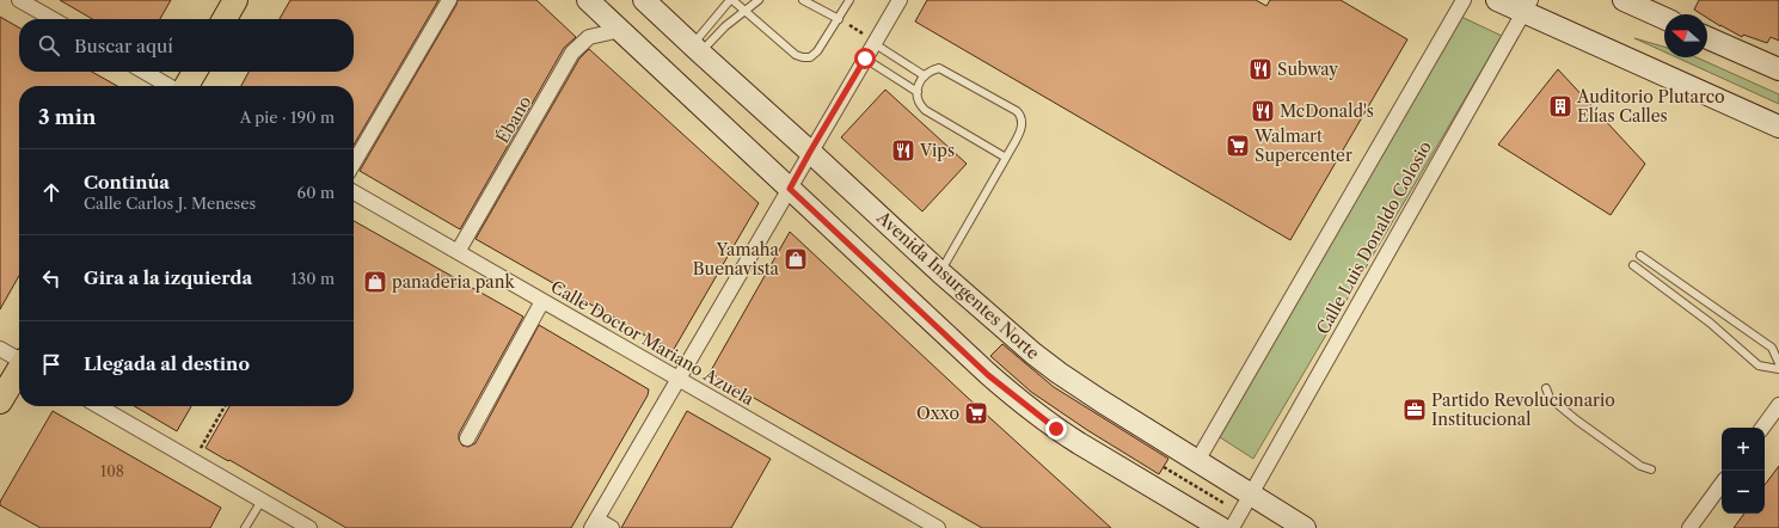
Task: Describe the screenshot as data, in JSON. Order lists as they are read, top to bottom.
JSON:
{
  "streets": {
    "main road": ["Avenida Insurgentes Norte"],
    "street": ["Ébano", "Calle Luis Donaldo Colosio", "Calle Doctor Mariano Azuela"]
  },
  "crossings": [
    ["Ébano", "Calle Doctor Mariano Azuela"],
    ["Calle Luis Donaldo Colosio", "Avenida Insurgentes Norte"]
  ],
  "places": {
    "restaurant": ["Subway", "McDonald's", "Vips"],
    "building": ["Auditorio Plutarco Elías Calles"],
    "supermarket": ["Walmart Supercenter", "Oxxo"],
    "shop": ["Yamaha Buenavista", "panaderia pank"],
    "office": ["Partido Revolucionario Institucional"]
  },
  "house_numbers": ["108"],
  "north": "left",
  "page": {
    "search": "Buscar aquí",
    "heading": ["3 min", "A pie · 190 m"],
    "list": [
      ["Continúa", "Calle Carlos J. Meneses", "60 m"],
      ["Gira a la izquierda", "130 m"],
      "Llegada al destino"
    ],
    "map_buttons": ["+", "−"]
  }
}
